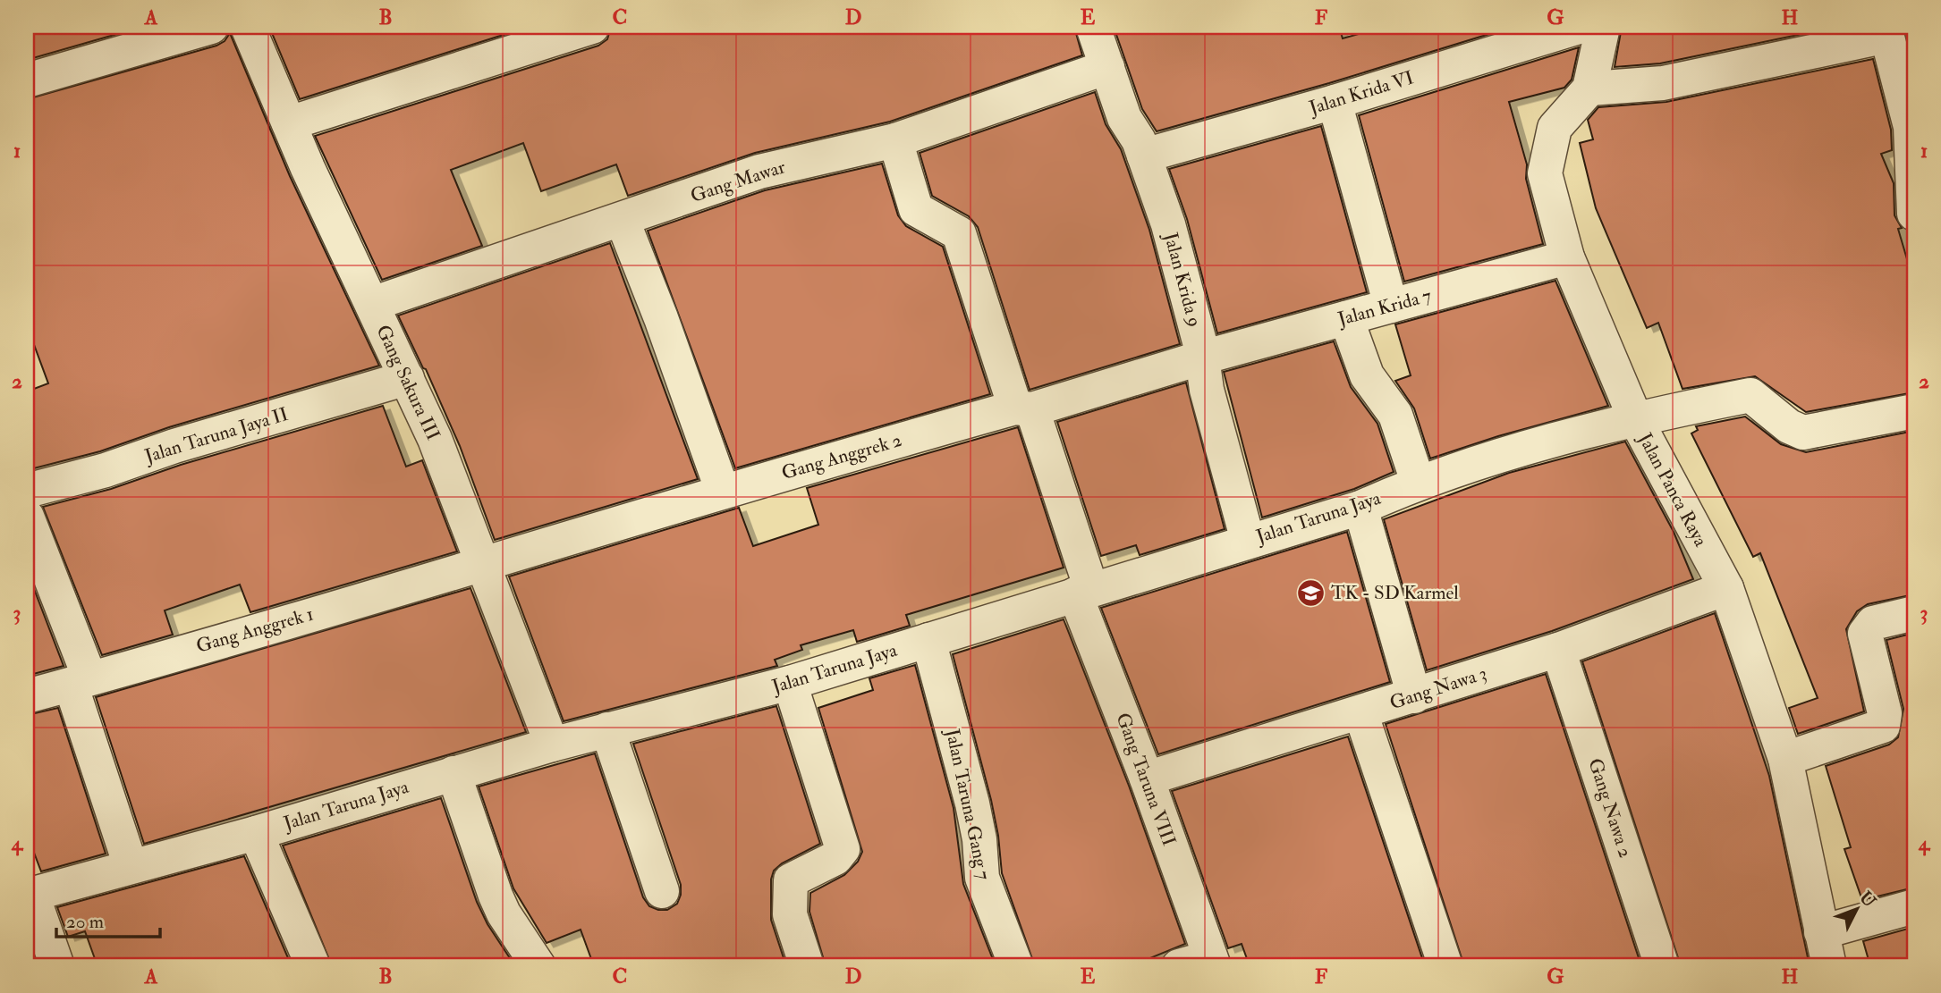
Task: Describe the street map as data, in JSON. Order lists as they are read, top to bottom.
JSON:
{
  "streets": {
    "street": [
      "Jalan Krida VI",
      "Gang Mawar",
      "Jalan Krida 9",
      "Jalan Krida 7",
      "Gang Sakura III",
      "Jalan Taruna Jaya II",
      "Gang Anggrek 2",
      "Jalan Panca Raya",
      "Jalan Taruna Jaya",
      "Gang Anggrek 1",
      "Gang Nawa 3",
      "Gang Taruna VIII",
      "Jalan Taruna Gang 7",
      "Gang Nawa 2"
    ]
  },
  "crossings": [
    ["Jalan Krida VI", "Jalan Krida 9"],
    ["Gang Mawar", "Jalan Krida 9"],
    ["Gang Mawar", "Gang Sakura III"],
    ["Gang Mawar", "Gang Taruna VIII"],
    ["Jalan Krida 9", "Jalan Krida 7"],
    ["Jalan Krida 9", "Gang Anggrek 2"],
    ["Jalan Krida 9", "Jalan Taruna Jaya"],
    ["Jalan Krida 7", "Gang Anggrek 2"],
    ["Jalan Krida 7", "Jalan Panca Raya"],
    ["Gang Sakura III", "Jalan Taruna Jaya II"],
    ["Gang Sakura III", "Gang Anggrek 2"],
    ["Gang Sakura III", "Jalan Taruna Jaya"],
    ["Gang Sakura III", "Gang Anggrek 1"],
    ["Gang Anggrek 2", "Gang Anggrek 1"],
    ["Gang Anggrek 2", "Gang Taruna VIII"],
    ["Jalan Panca Raya", "Jalan Taruna Jaya"],
    ["Jalan Panca Raya", "Gang Nawa 3"],
    ["Jalan Taruna Jaya", "Gang Taruna VIII"],
    ["Jalan Taruna Jaya", "Jalan Taruna Gang 7"],
    ["Gang Nawa 3", "Gang Taruna VIII"],
    ["Gang Nawa 3", "Gang Nawa 2"]
  ],
  "places": {
    "school or university": ["TK - SD Karmel"]
  },
  "scale_bar": "20 m",
  "north": "top right",
  "grid": {
    "columns": [
      "A",
      "B",
      "C",
      "D",
      "E",
      "F",
      "G",
      "H"
    ],
    "rows": [
      "1",
      "2",
      "3",
      "4"
    ]
  }
}
